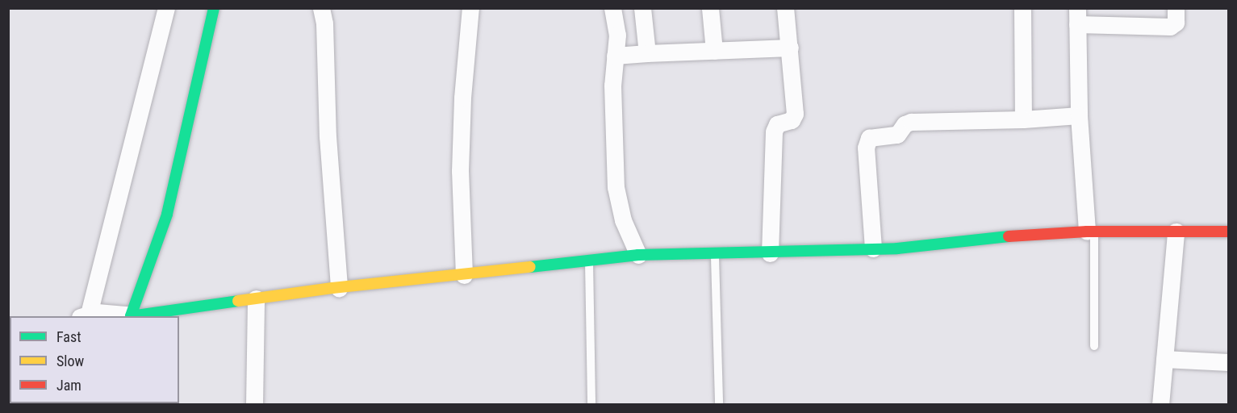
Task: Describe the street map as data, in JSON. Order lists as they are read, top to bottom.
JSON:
{
  "legend": ["Fast", "Slow", "Jam"]
}
